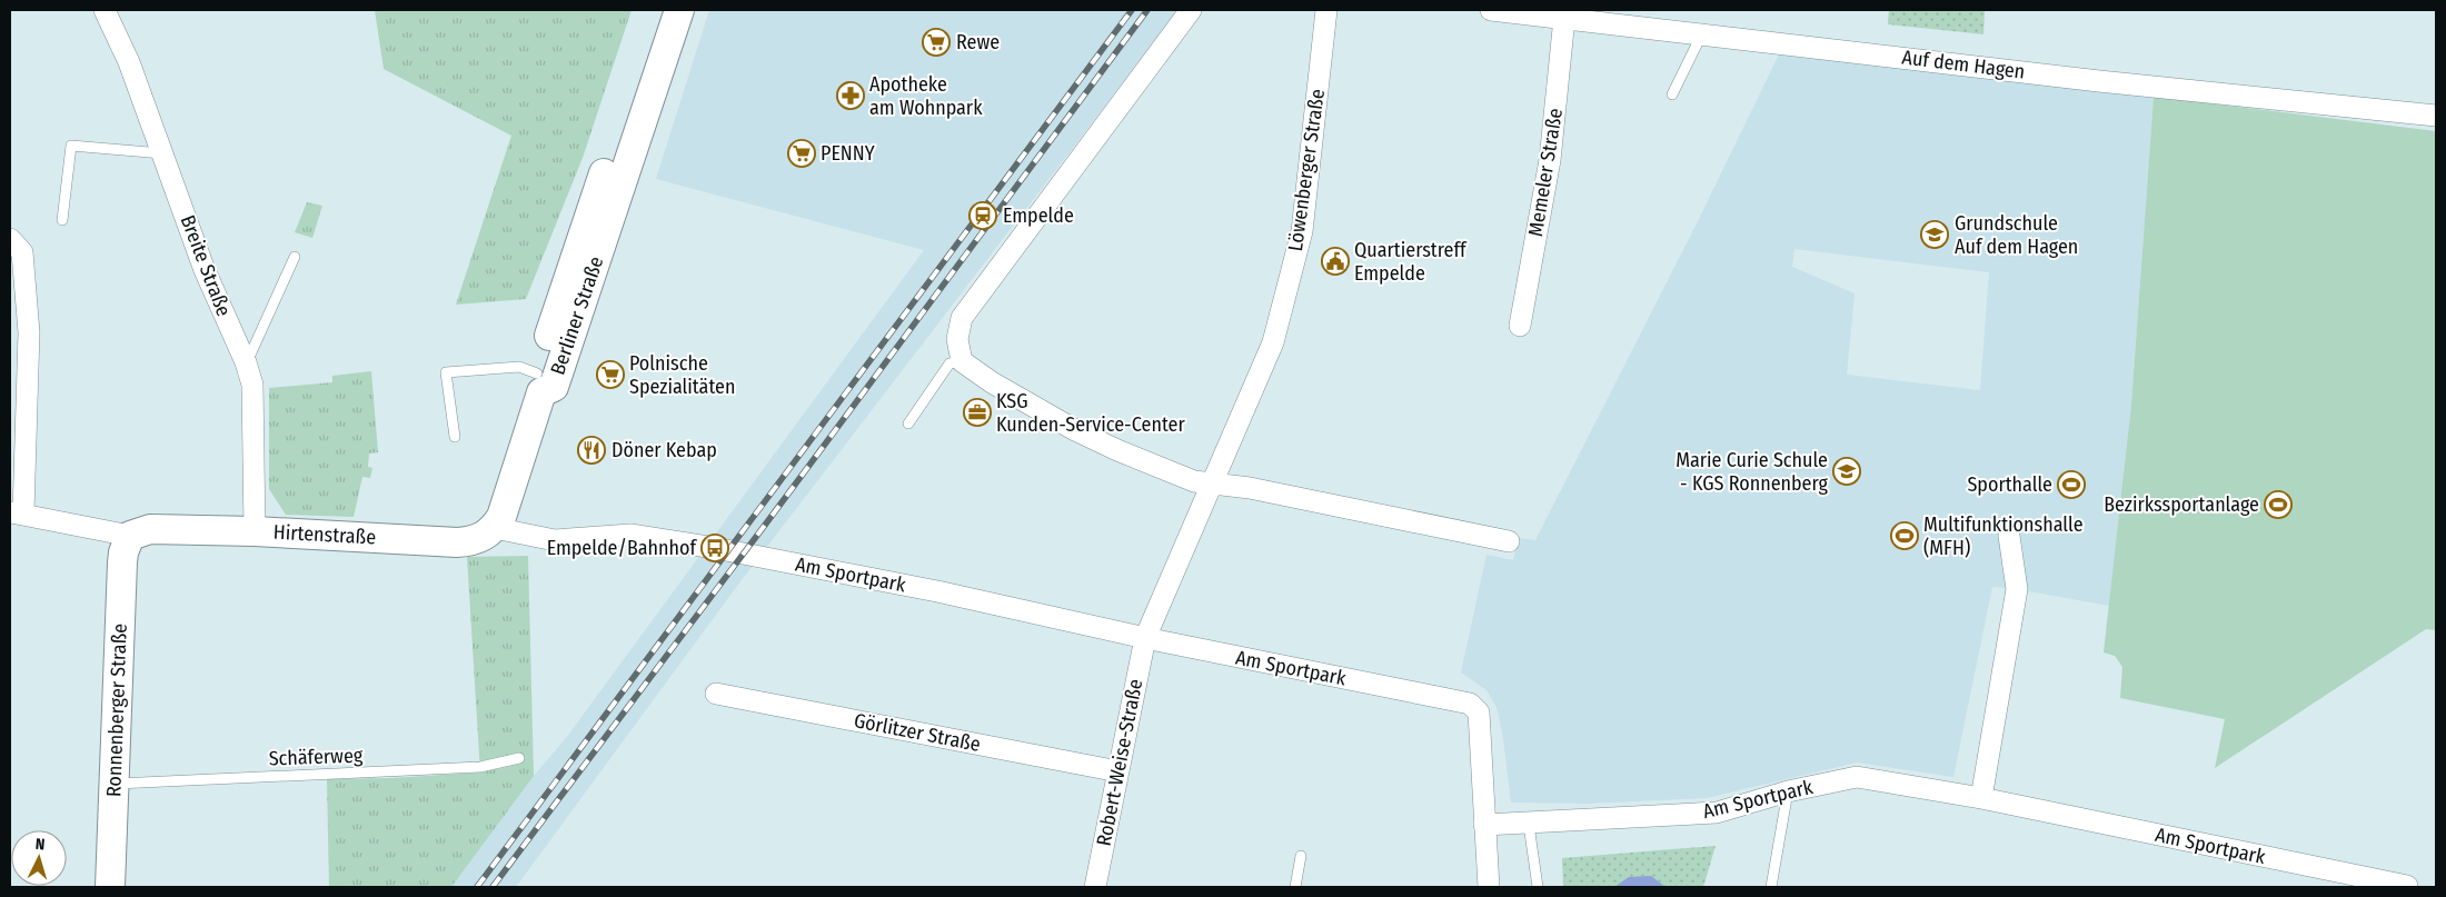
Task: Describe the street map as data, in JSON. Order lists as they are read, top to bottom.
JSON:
{
  "streets": {
    "street": [
      "Auf dem Hagen",
      "Löwenberger Straße",
      "Memeler Straße",
      "Breite Straße",
      "Berliner Straße",
      "Hirtenstraße",
      "Am Sportpark",
      "Ronnenberger Straße",
      "Görlitzer Straße",
      "Robert-Weise-Straße"
    ],
    "lane": ["Schäferweg"]
  },
  "crossings": [
    ["Auf dem Hagen", "Memeler Straße"],
    ["Löwenberger Straße", "Am Sportpark"],
    ["Löwenberger Straße", "Robert-Weise-Straße"],
    ["Breite Straße", "Hirtenstraße"],
    ["Hirtenstraße", "Am Sportpark"],
    ["Hirtenstraße", "Ronnenberger Straße"],
    ["Am Sportpark", "Robert-Weise-Straße"],
    ["Ronnenberger Straße", "Schäferweg"],
    ["Görlitzer Straße", "Robert-Weise-Straße"]
  ],
  "places": {
    "supermarket": ["Rewe", "PENNY", "Polnische Spezialitäten"],
    "pharmacy": ["Apotheke am Wohnpark"],
    "station": ["Empelde"],
    "school or university": ["Grundschule Auf dem Hagen", "Marie Curie Schule - KGS Ronnenberg"],
    "public building": ["Quartierstreff Empelde"],
    "office": ["KSG Kunden-Service-Center"],
    "restaurant": ["Döner Kebap"],
    "sports": ["Sporthalle", "Bezirkssportanlage", "Multifunktionshalle (MFH)"],
    "bus stop": ["Empelde/Bahnhof"]
  },
  "north": "top"
}
